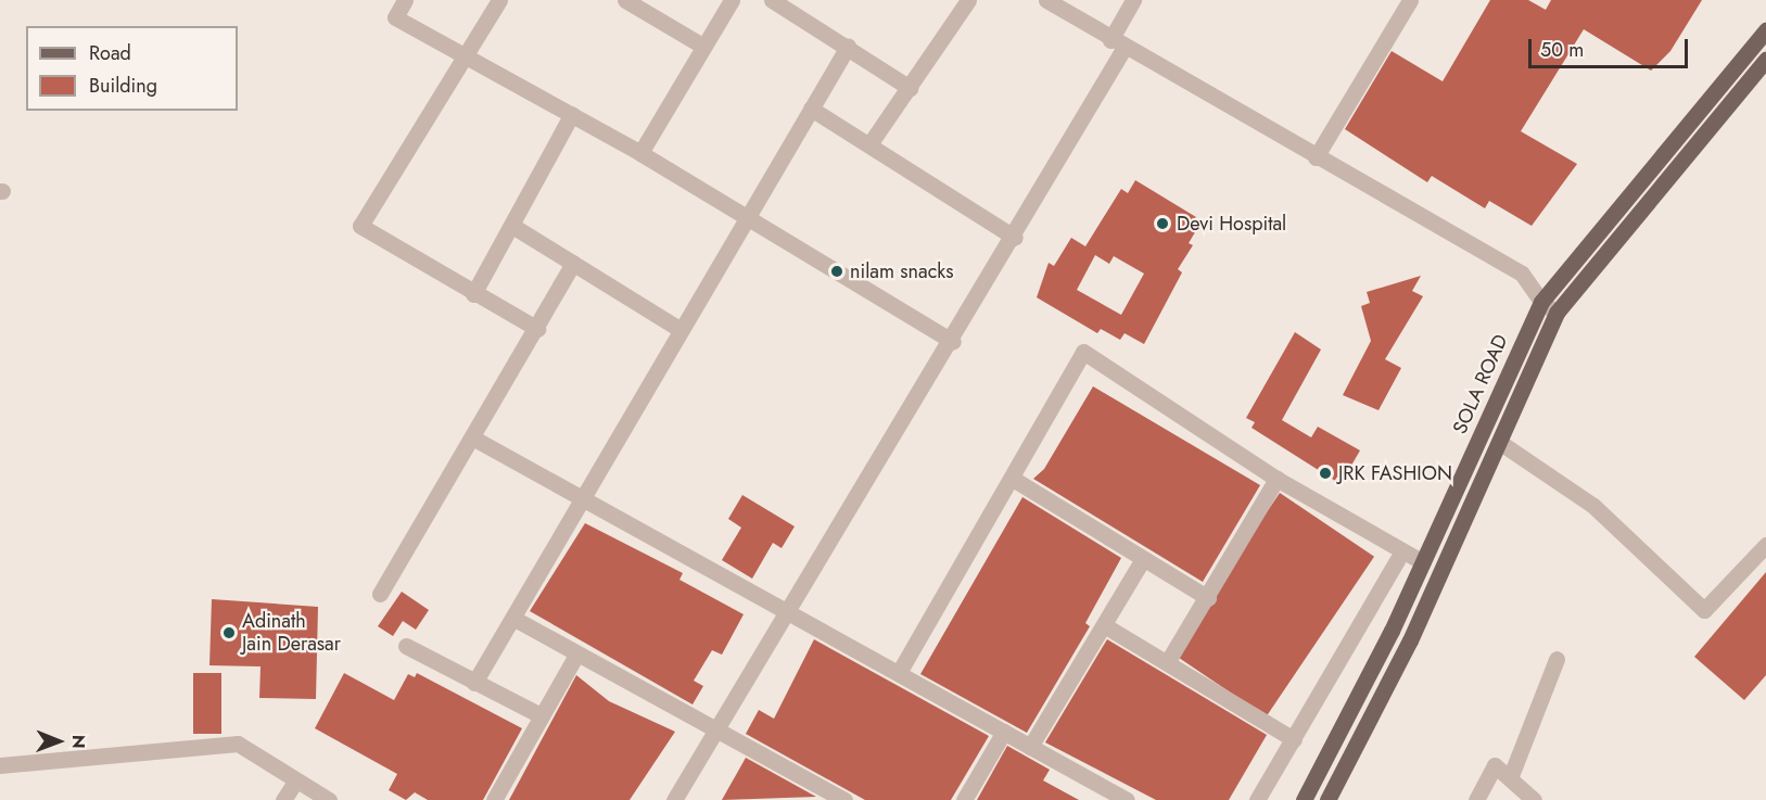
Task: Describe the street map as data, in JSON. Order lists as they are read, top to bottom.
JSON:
{
  "streets": {
    "main road": ["SOLA ROAD"]
  },
  "places": [
    "Devi Hospital",
    "nilam snacks",
    "JRK FASHION",
    "Adinath Jain Derasar"
  ],
  "legend": ["Road", "Building"],
  "scale_bar": "50 m",
  "north": "right"
}
